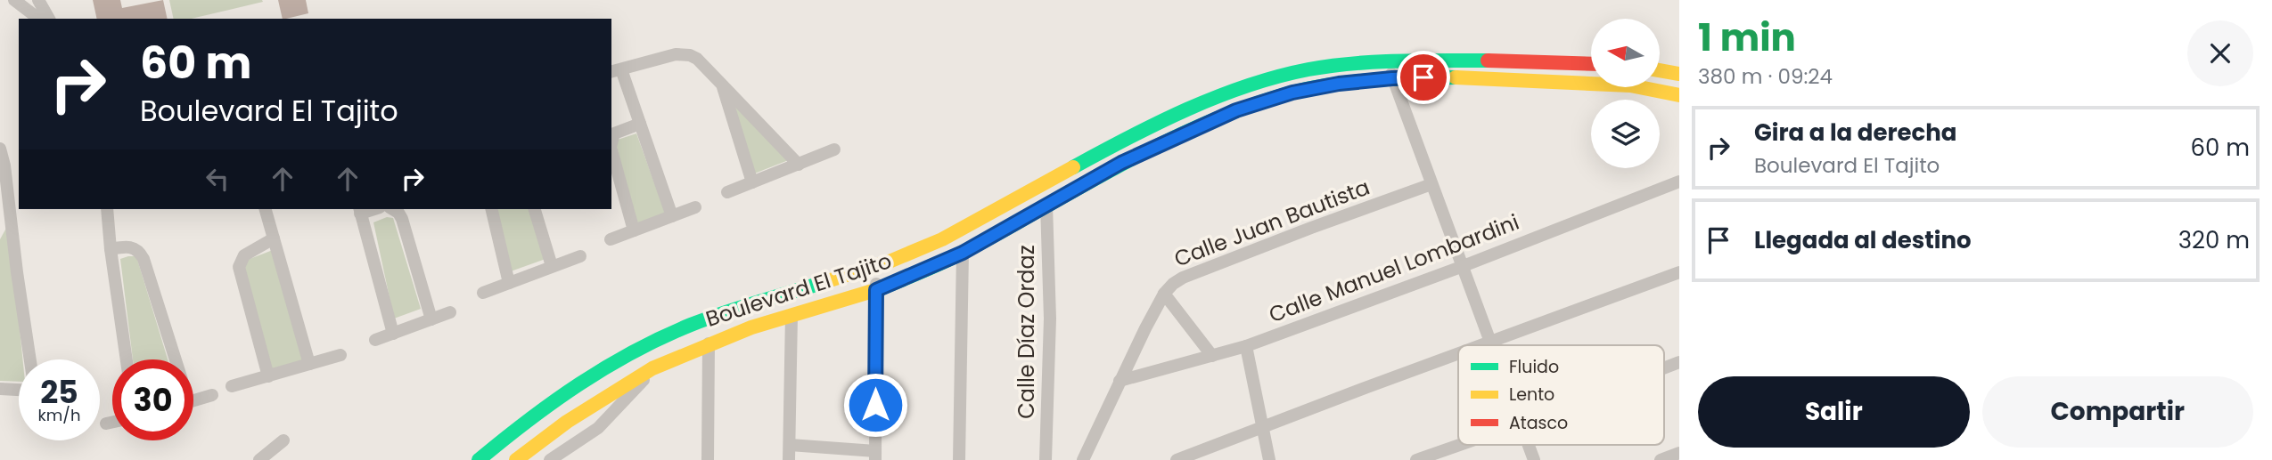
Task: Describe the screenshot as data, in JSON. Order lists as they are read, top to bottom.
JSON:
{
  "streets": {
    "main road": ["Boulevard El Tajito"],
    "street": ["Calle Juan Bautista", "Calle Manuel Lombardini", "Calle Díaz Ordaz"]
  },
  "crossings": [
    ["Calle Juan Bautista", "Calle Manuel Lombardini"],
    ["Boulevard El Tajito", "Calle Díaz Ordaz"]
  ],
  "legend": ["Fluido", "Lento", "Atasco"],
  "north": "left",
  "page": {
    "heading": ["1 min", "380 m · 09:24"],
    "turn": ["60 m", "Boulevard El Tajito"],
    "list": [
      {
        "name": "Gira a la derecha",
        "note": "Boulevard El Tajito",
        "value": "60 m"
      },
      {
        "name": "Llegada al destino",
        "value": "320 m"
      }
    ],
    "speed": "25 km/h",
    "limit": "30",
    "buttons": ["Salir", "Compartir"]
  }
}
